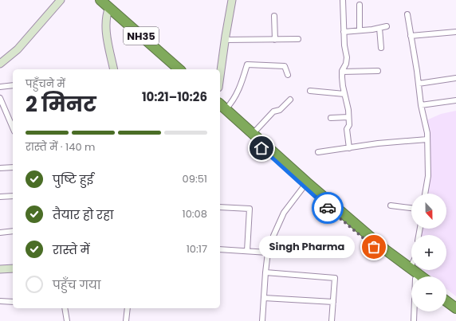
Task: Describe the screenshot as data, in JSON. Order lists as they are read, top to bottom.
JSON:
{
  "streets": {
    "highway": ["NH35"]
  },
  "places": ["Singh Pharma"],
  "north": "bottom",
  "page": {
    "heading": ["2 मिनट", "पहुँचने में", "10:21–10:26"],
    "bar": "रास्ते में · 140 m",
    "list": [
      ["पुष्टि हुई", "09:51"],
      ["तैयार हो रहा", "10:08"],
      ["रास्ते में", "10:17"],
      "पहुँच गया"
    ],
    "map_buttons": ["+", "−"],
    "bubble": "Singh Pharma"
  }
}
